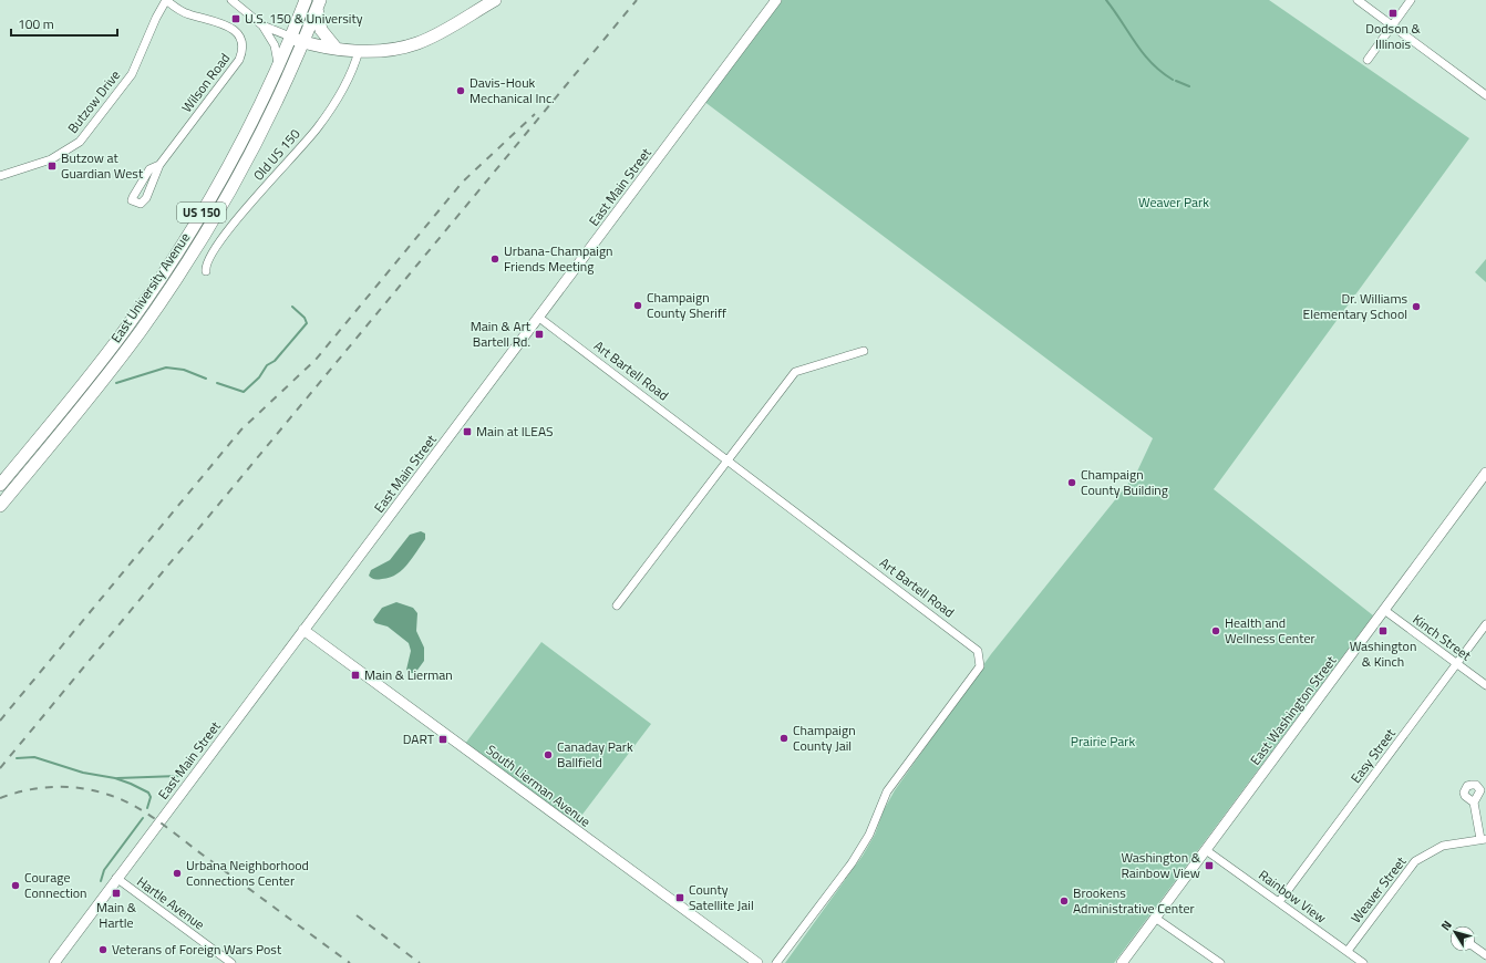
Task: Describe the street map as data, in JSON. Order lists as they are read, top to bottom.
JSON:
{
  "streets": {
    "main road": [
      "East Main Street",
      "US 150",
      "East University Avenue",
      "East Washington Street",
      "South Lierman Avenue"
    ],
    "street": [
      "Wilson Road",
      "Butzow Drive",
      "Old US 150",
      "Art Bartell Road",
      "Kinch Street",
      "Easy Street",
      "Weaver Street",
      "Rainbow View",
      "Hartle Avenue"
    ]
  },
  "crossings": [
    ["Wilson Road", "Butzow Drive"],
    ["East Main Street", "Art Bartell Road"],
    ["East Main Street", "South Lierman Avenue"],
    ["East Main Street", "Hartle Avenue"],
    ["Kinch Street", "East Washington Street"],
    ["Kinch Street", "Easy Street"],
    ["East Washington Street", "Rainbow View"],
    ["Easy Street", "Rainbow View"],
    ["Weaver Street", "Rainbow View"]
  ],
  "parks": ["Weaver Park", "Prairie Park"],
  "places": {
    "transit": [
      "Dodson & Illinois",
      "U.S. 150 & University",
      "Butzow at Guardian West",
      "Main & Art Bartell Rd.",
      "Main at ILEAS",
      "Washington & Kinch",
      "Main & Lierman",
      "DART",
      "Washington & Rainbow View",
      "Main & Hartle",
      "County Satellite Jail"
    ],
    "other": [
      "Davis-Houk Mechanical Inc.",
      "Urbana-Champaign Friends Meeting",
      "Champaign County Sheriff",
      "Dr. Williams Elementary School",
      "Champaign County Building",
      "Health and Wellness Center",
      "Champaign County Jail",
      "Canaday Park Ballfield",
      "Urbana Neighborhood Connections Center",
      "Courage Connection",
      "Brookens Administrative Center",
      "Veterans of Foreign Wars Post"
    ]
  },
  "scale_bar": "100 m",
  "north": "top left"
}
